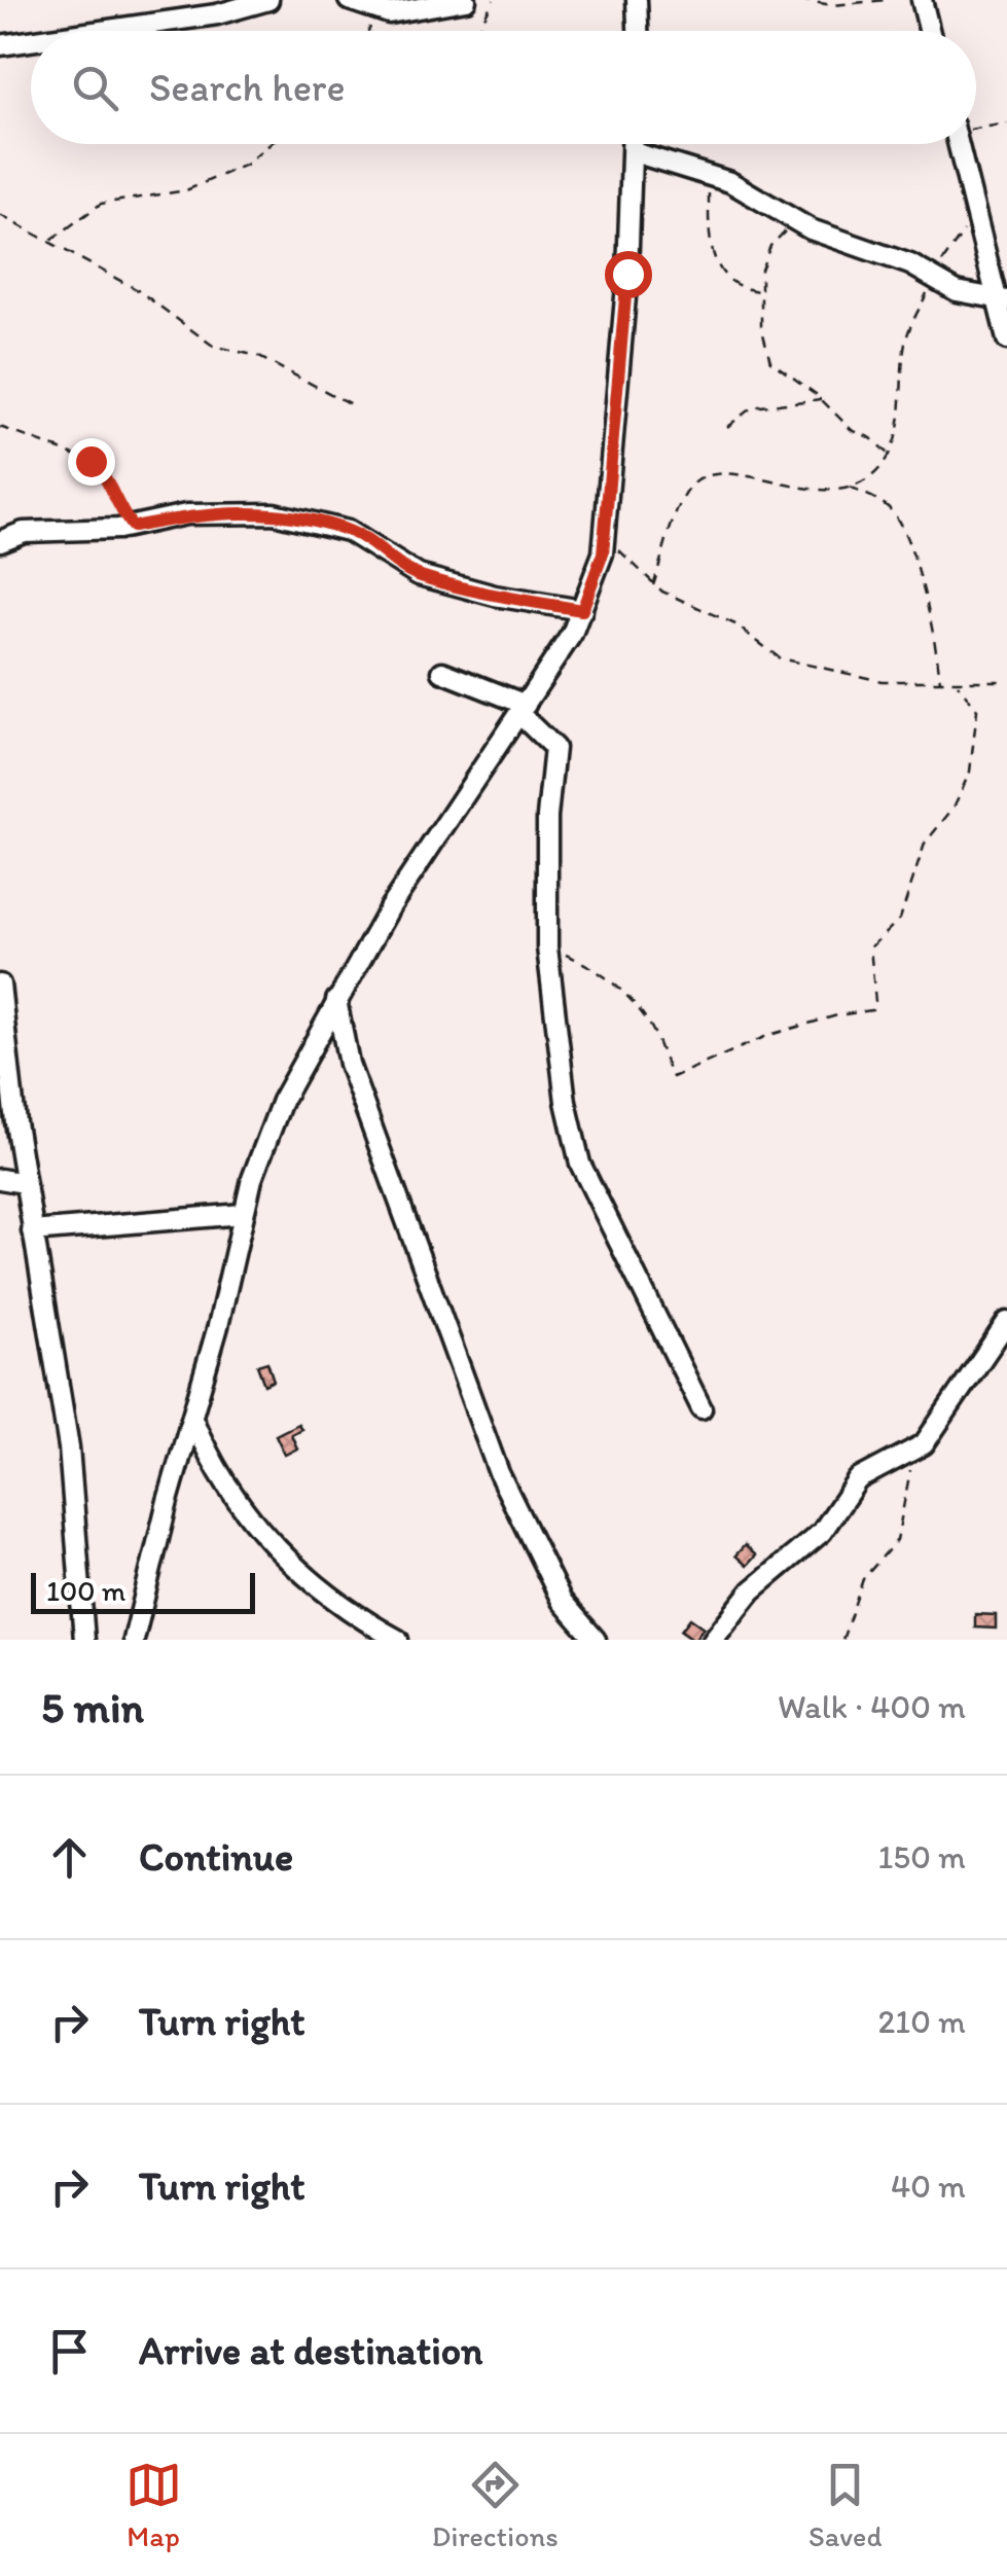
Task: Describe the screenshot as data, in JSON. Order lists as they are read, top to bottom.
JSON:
{
  "scale_bar": "100 m",
  "page": {
    "search": "Search here",
    "scale": "100 m",
    "heading": ["5 min", "Walk · 400 m"],
    "list": [
      ["Continue", "150 m"],
      ["Turn right", "210 m"],
      ["Turn right", "40 m"],
      "Arrive at destination"
    ],
    "nav": ["Map", "Directions", "Saved"]
  }
}
